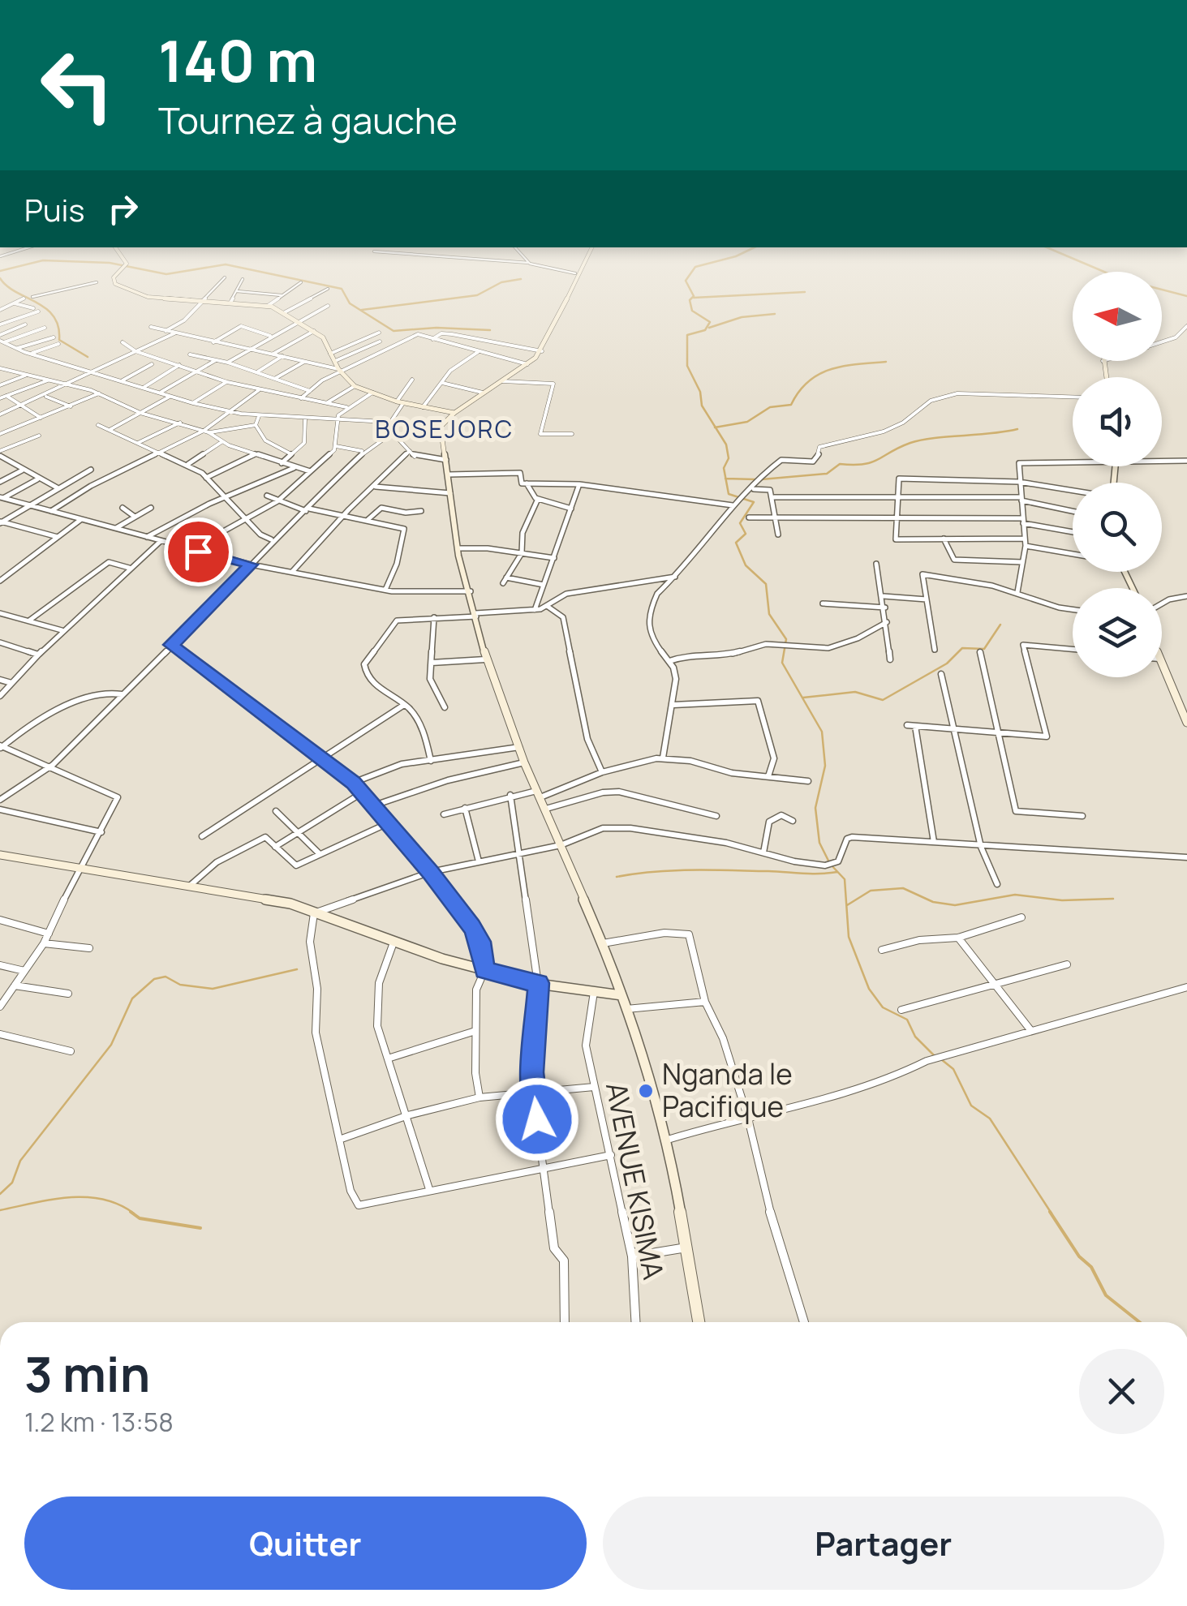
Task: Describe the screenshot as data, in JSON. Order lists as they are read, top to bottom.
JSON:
{
  "streets": {
    "street": ["AVENUE KISIMA"]
  },
  "districts": ["BOSEJORC"],
  "places": ["Nganda le Pacifique"],
  "north": "left",
  "page": {
    "turn": ["140 m", "Tournez à gauche"],
    "then": "Puis",
    "heading": ["3 min", "1.2 km · 13:58"],
    "buttons": ["Quitter", "Partager"]
  }
}
